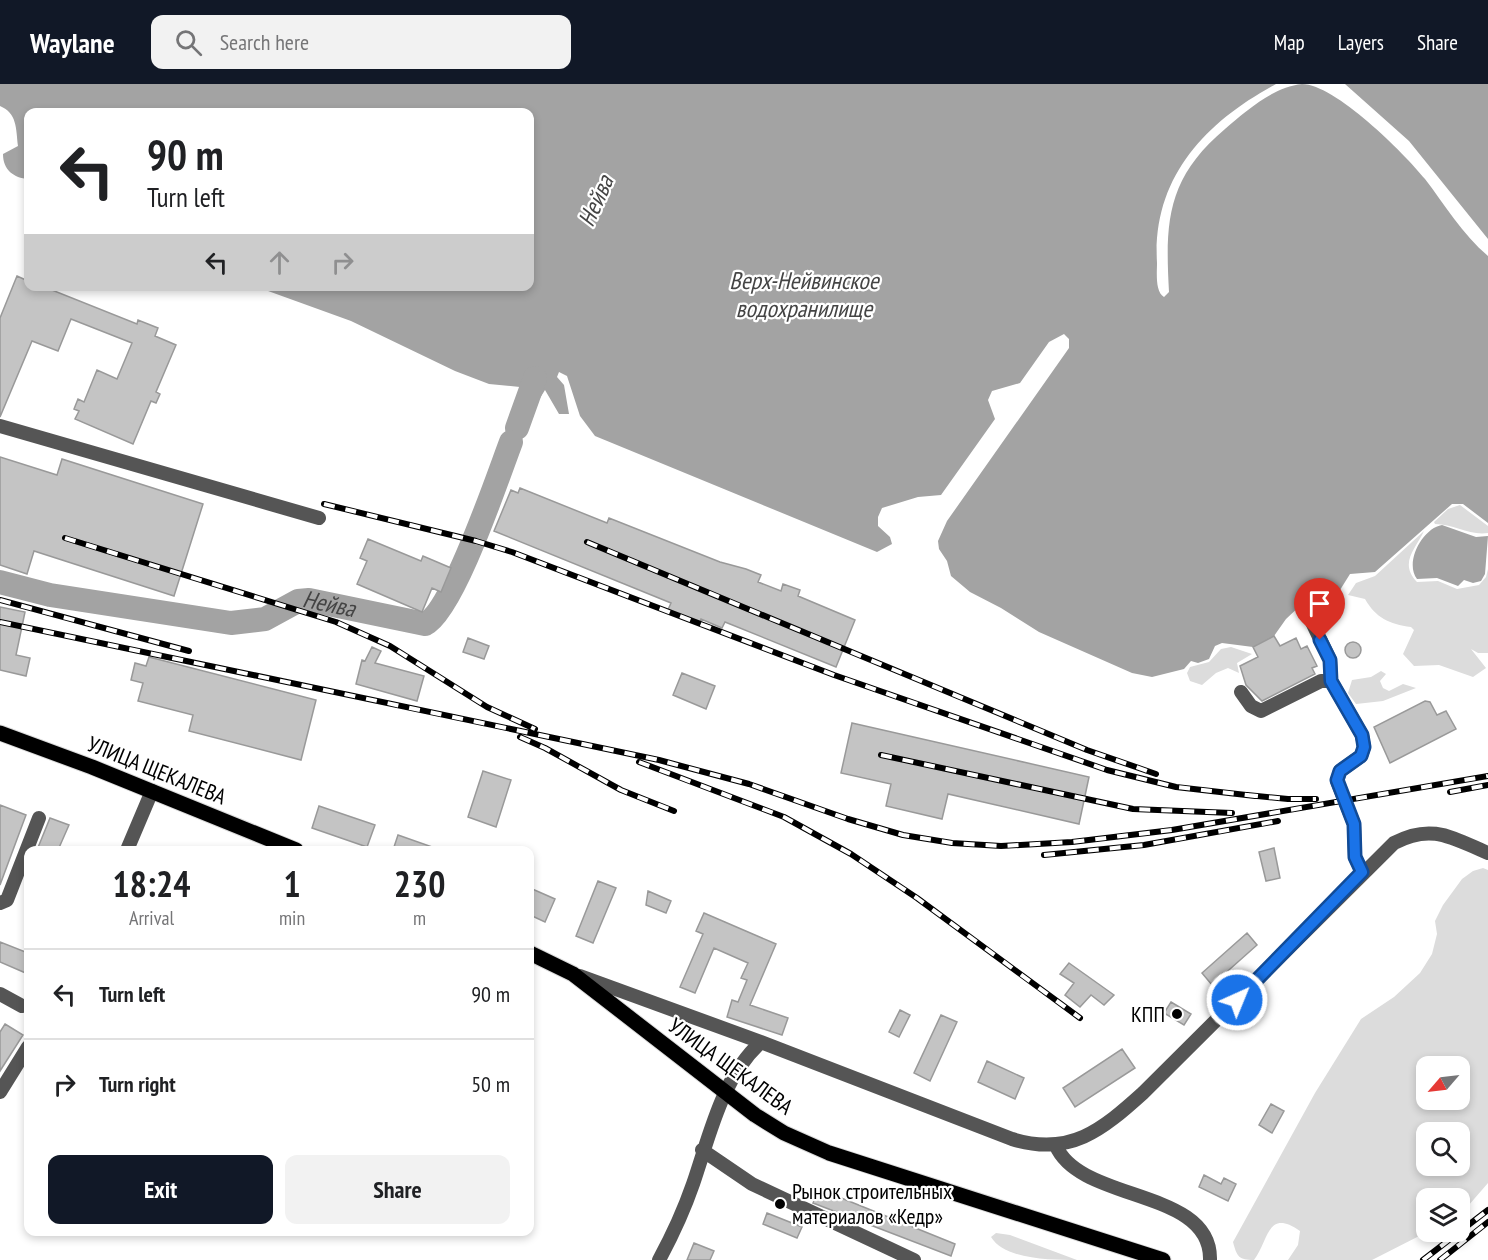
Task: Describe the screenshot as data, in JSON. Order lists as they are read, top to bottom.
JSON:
{
  "streets": {
    "main road": ["УЛИЦА ЩЕКАЛЕВА"]
  },
  "water": ["Нейва", "Верх-Нейвинское водохранилище"],
  "places": ["КПП", "Рынок строительных материалов «Кедр»"],
  "north": "bottom left",
  "page": {
    "header": "Waylane",
    "search": "Search here",
    "nav": ["Map", "Layers", "Share"],
    "turn": ["90 m", "Turn left"],
    "eta": [
      "18:24",
      "Arrival",
      "1",
      "min",
      "230",
      "m"
    ],
    "list": [
      {
        "name": "Turn left",
        "value": "90 m"
      },
      {
        "name": "Turn right",
        "value": "50 m"
      }
    ],
    "buttons": ["Exit", "Share"]
  }
}
